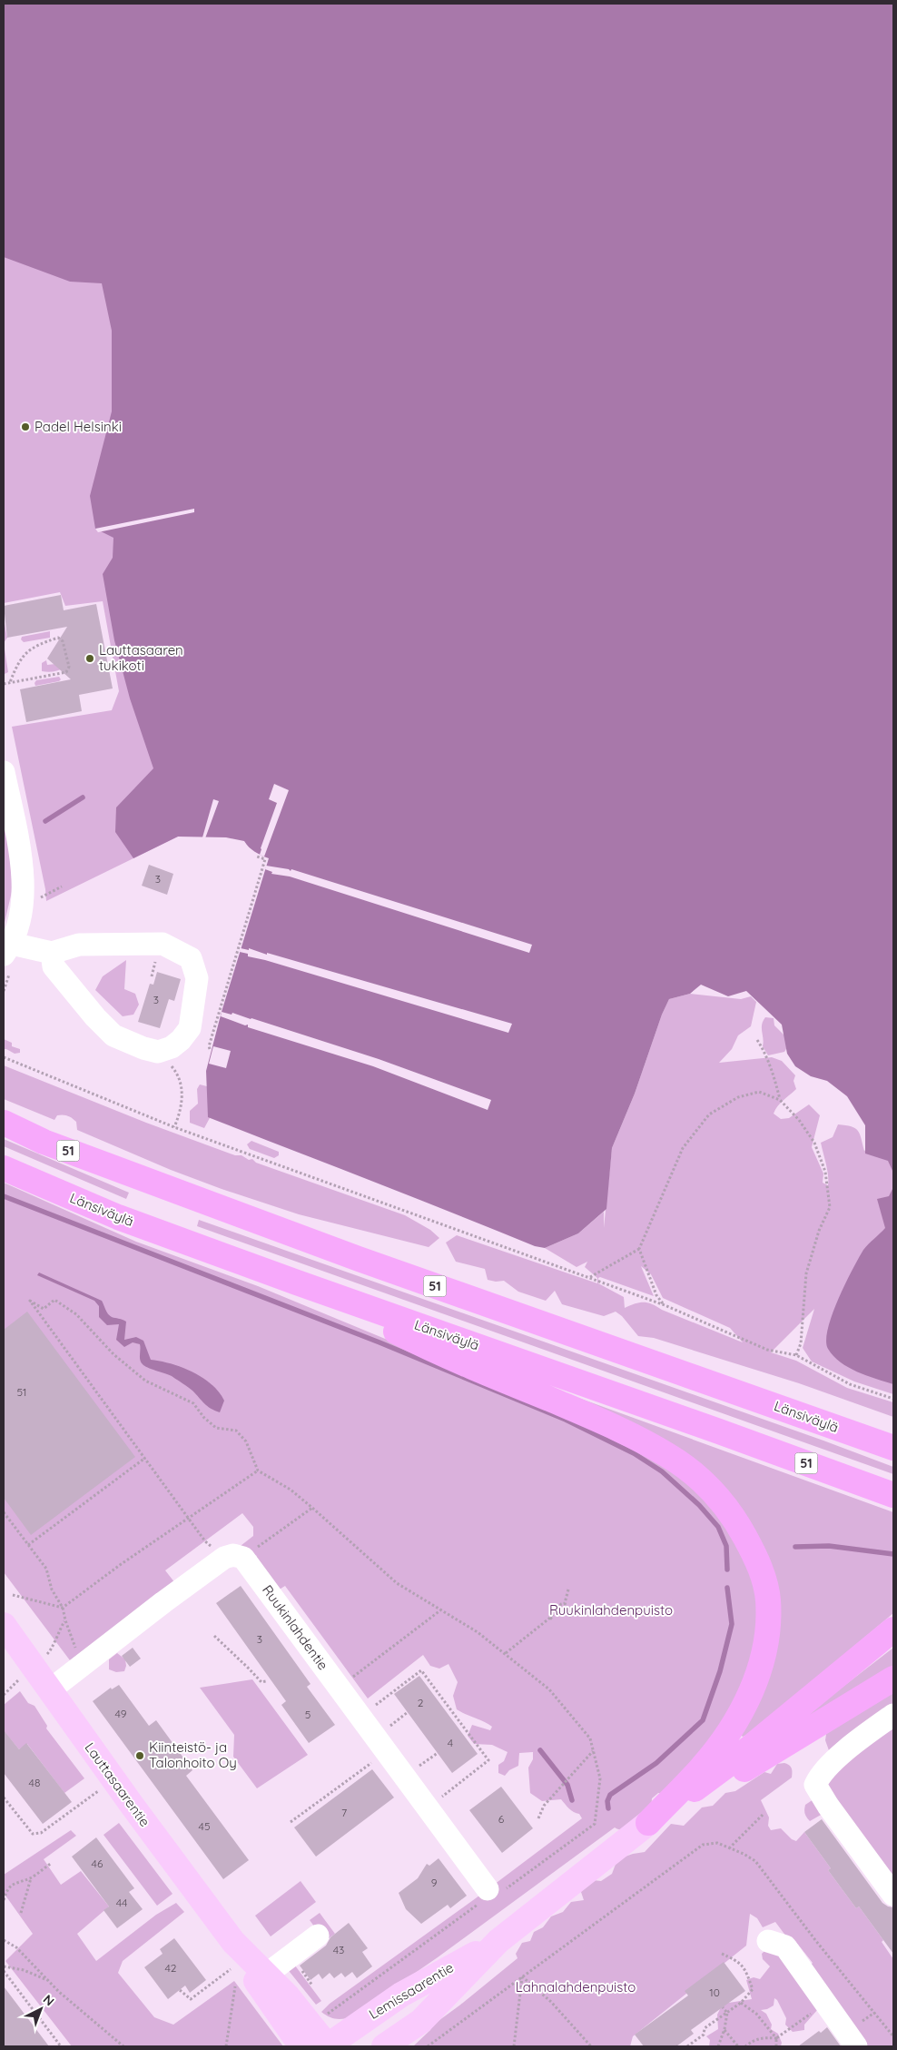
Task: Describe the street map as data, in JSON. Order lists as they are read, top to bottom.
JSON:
{
  "streets": {
    "highway": ["51", "Länsiväylä"],
    "main road": ["Lauttasaarentie", "Lemissaarentie"],
    "street": ["Ruukinlahdentie"]
  },
  "crossings": [
    ["Lauttasaarentie", "Lemissaarentie"]
  ],
  "parks": ["Ruukinlahdenpuisto", "Lahnalahdenpuisto"],
  "places": ["Padel Helsinki", "Lauttasaaren tukikoti", "Kiinteistö- ja Talonhoito Oy"],
  "house_numbers": [
    "3",
    "3",
    "51",
    "3",
    "2",
    "49",
    "5",
    "4",
    "48",
    "7",
    "6",
    "45",
    "46",
    "9",
    "44",
    "43",
    "42",
    "10"
  ],
  "north": "top right"
}
